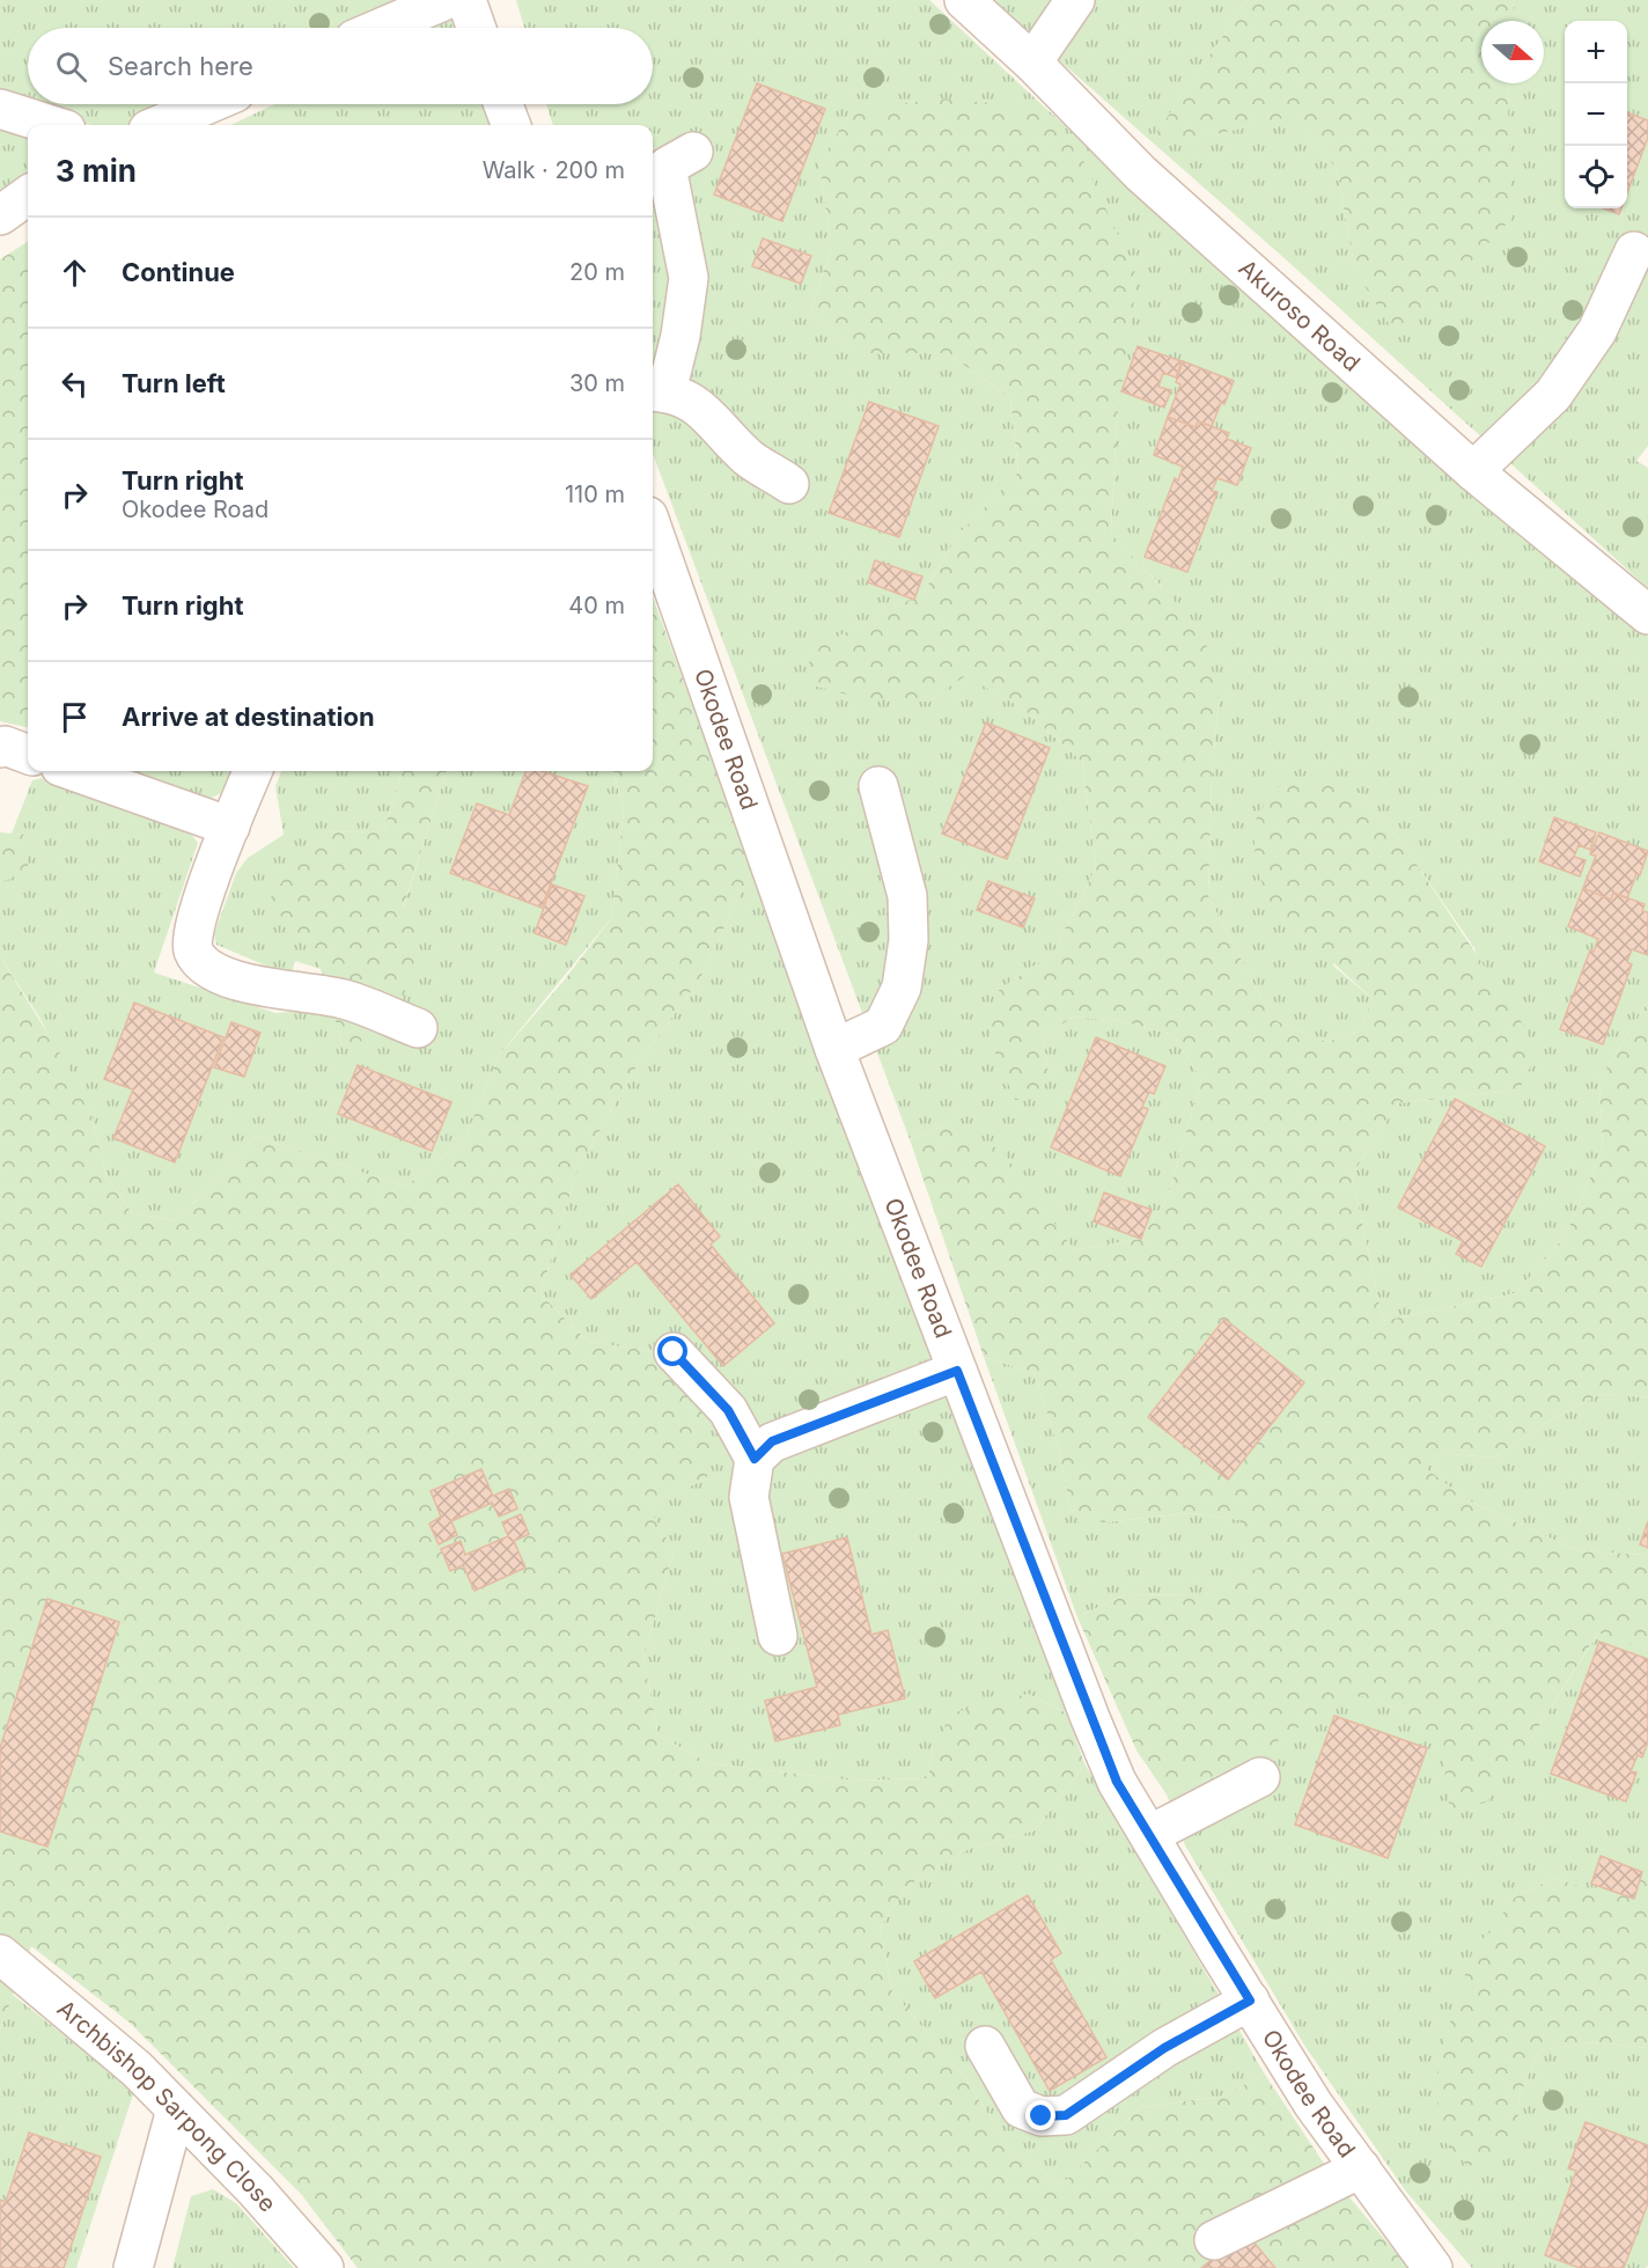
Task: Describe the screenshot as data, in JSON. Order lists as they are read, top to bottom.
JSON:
{
  "streets": {
    "street": ["Akuroso Road", "Okodee Road", "Archbishop Sarpong Close"]
  },
  "north": "right",
  "page": {
    "map_buttons": ["+", "−"],
    "search": "Search here",
    "heading": ["3 min", "Walk · 200 m"],
    "list": [
      ["Continue", "20 m"],
      ["Turn left", "30 m"],
      ["Turn right", "Okodee Road", "110 m"],
      ["Turn right", "40 m"],
      "Arrive at destination"
    ]
  }
}
